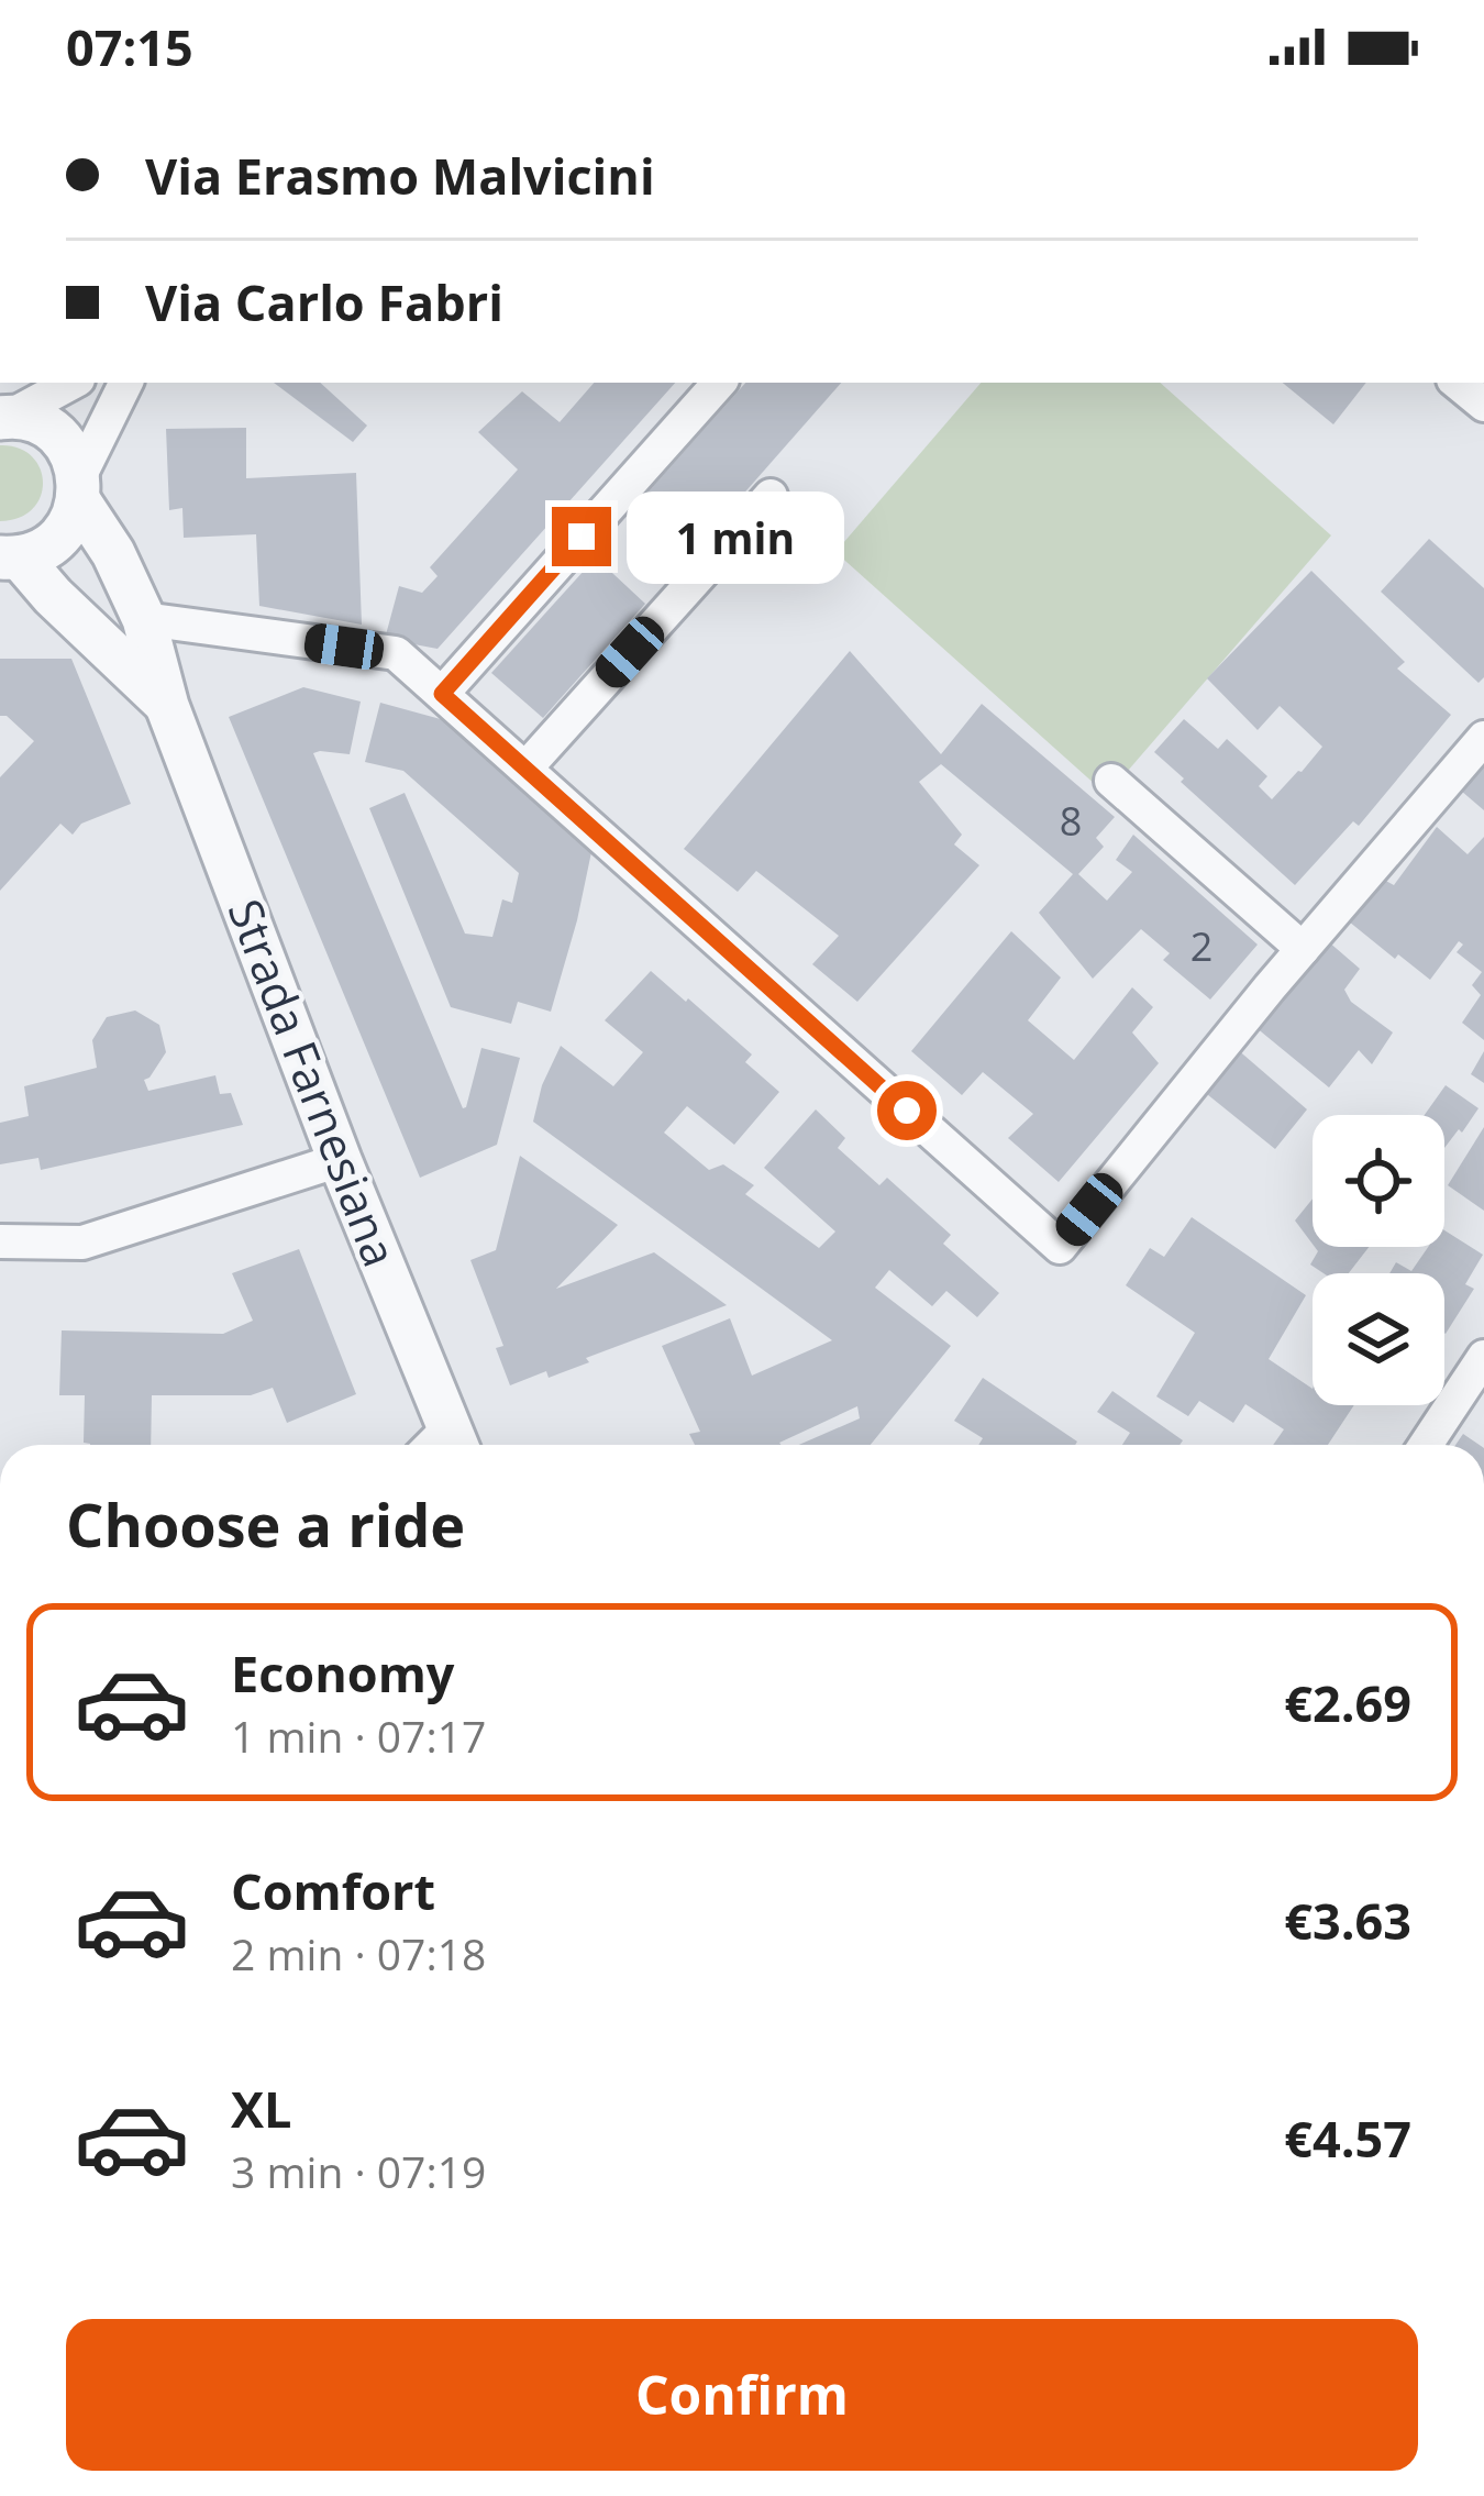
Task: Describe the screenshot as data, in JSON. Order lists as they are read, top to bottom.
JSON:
{
  "streets": {
    "street": ["Strada Farnesiana"]
  },
  "house_numbers": ["8", "2"],
  "page": {
    "status": "07:15",
    "banner": ["Via Erasmo Malvicini", "Via Carlo Fabri"],
    "bubble": "1 min",
    "heading": "Choose a ride",
    "list": [
      {
        "name": "Economy",
        "note": "1 min · 07:17",
        "value": "€2.69"
      },
      {
        "name": "Comfort",
        "note": "2 min · 07:18",
        "value": "€3.63"
      },
      {
        "name": "XL",
        "note": "3 min · 07:19",
        "value": "€4.57"
      }
    ],
    "buttons": "Confirm"
  }
}
